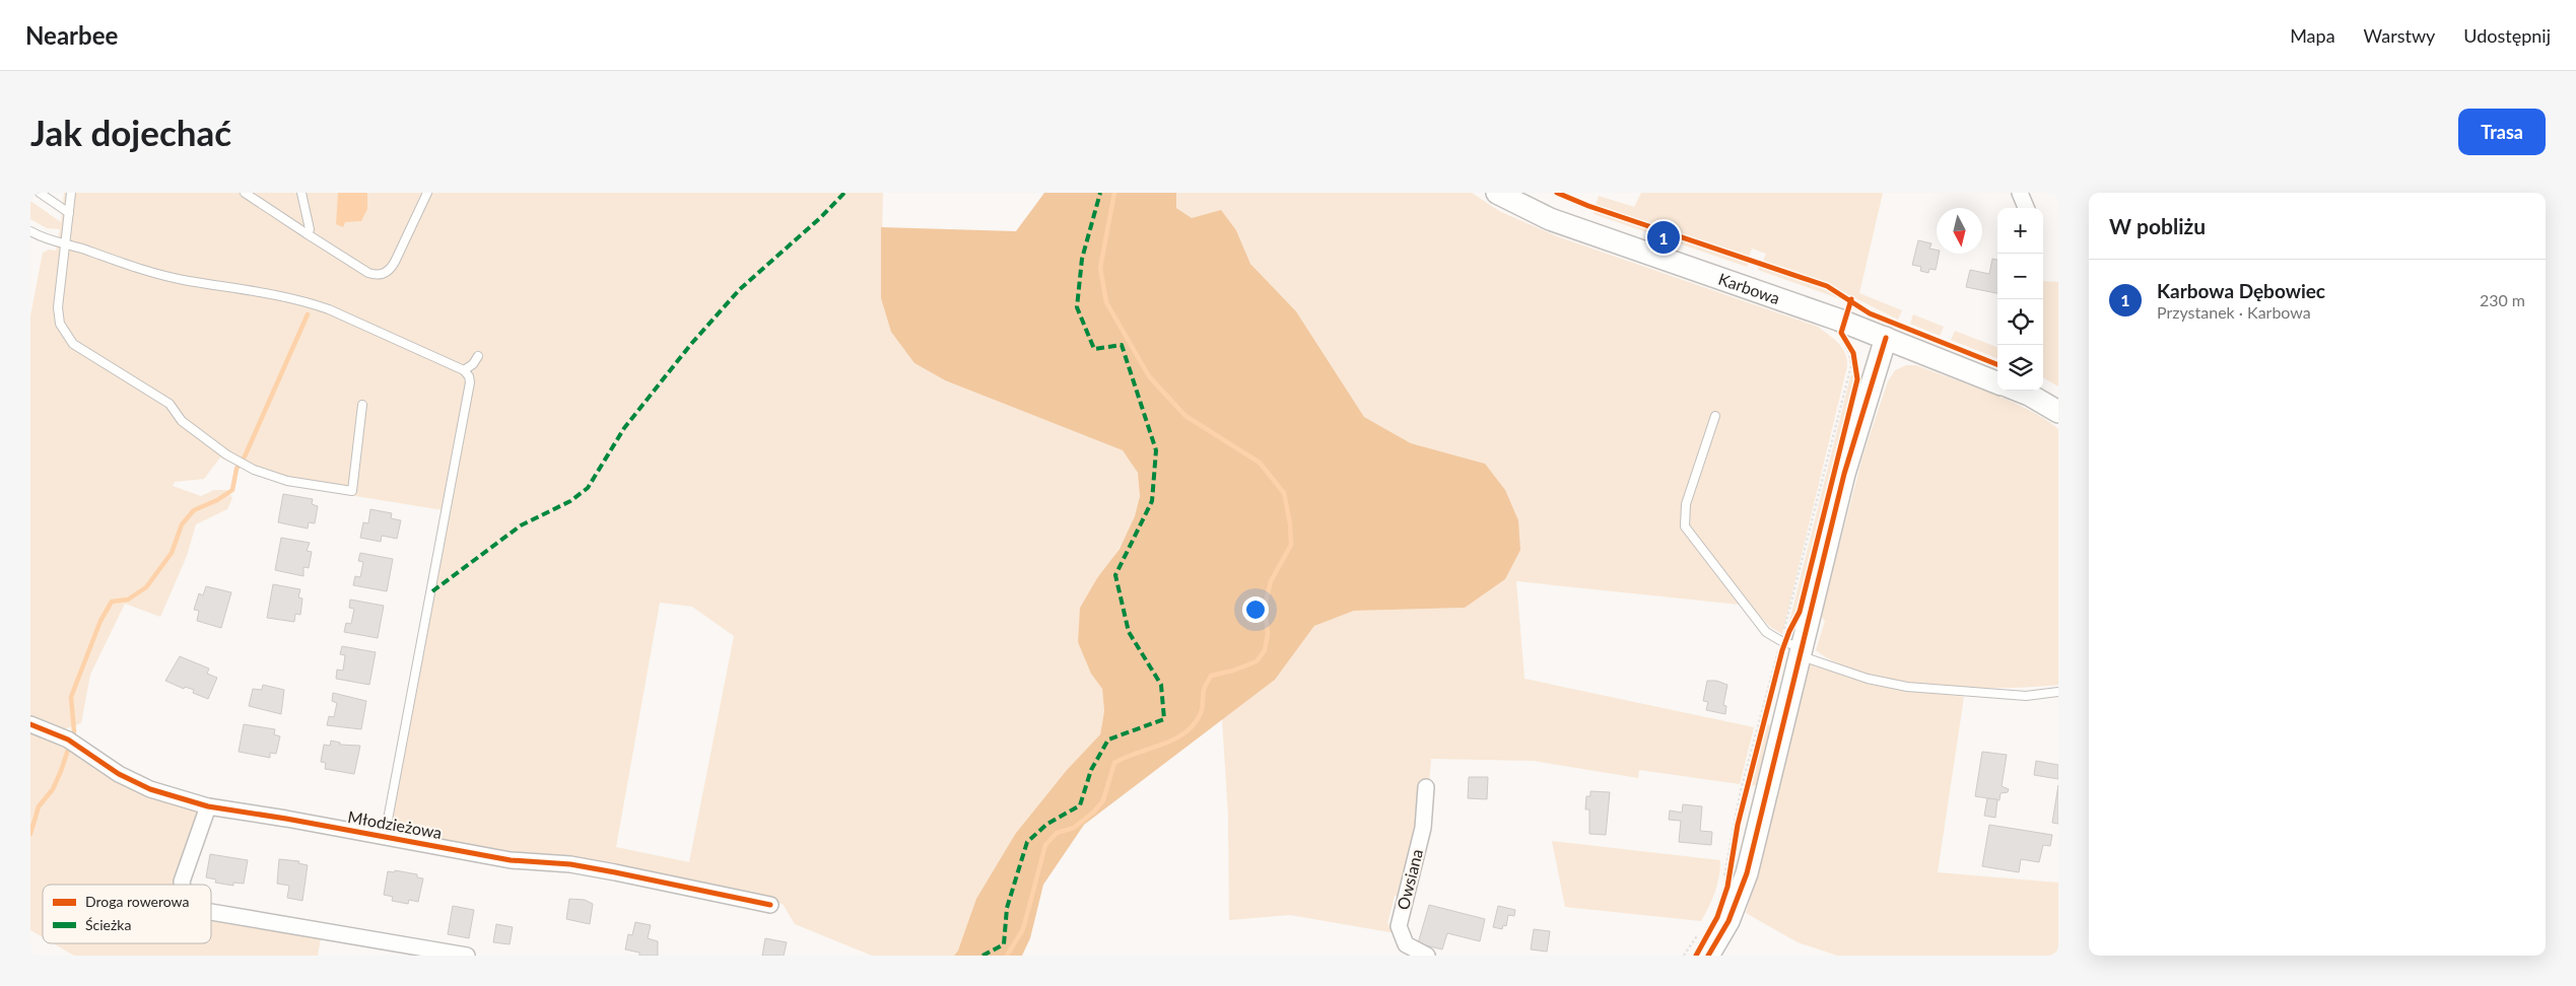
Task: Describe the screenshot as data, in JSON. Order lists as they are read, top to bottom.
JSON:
{
  "streets": {
    "street": ["Karbowa", "Młodzieżowa", "Owsiana"]
  },
  "legend": ["Droga rowerowa", "Ścieżka"],
  "north": "bottom",
  "page": {
    "header": "Nearbee",
    "nav": ["Mapa", "Warstwy", "Udostępnij"],
    "buttons": "Trasa",
    "title": "Jak dojechać",
    "heading": "W pobliżu",
    "map_buttons": ["+", "−"],
    "pins": "1",
    "list": [
      {
        "mark": "1",
        "name": "Karbowa Dębowiec",
        "note": "Przystanek · Karbowa",
        "value": "230 m"
      }
    ]
  }
}
